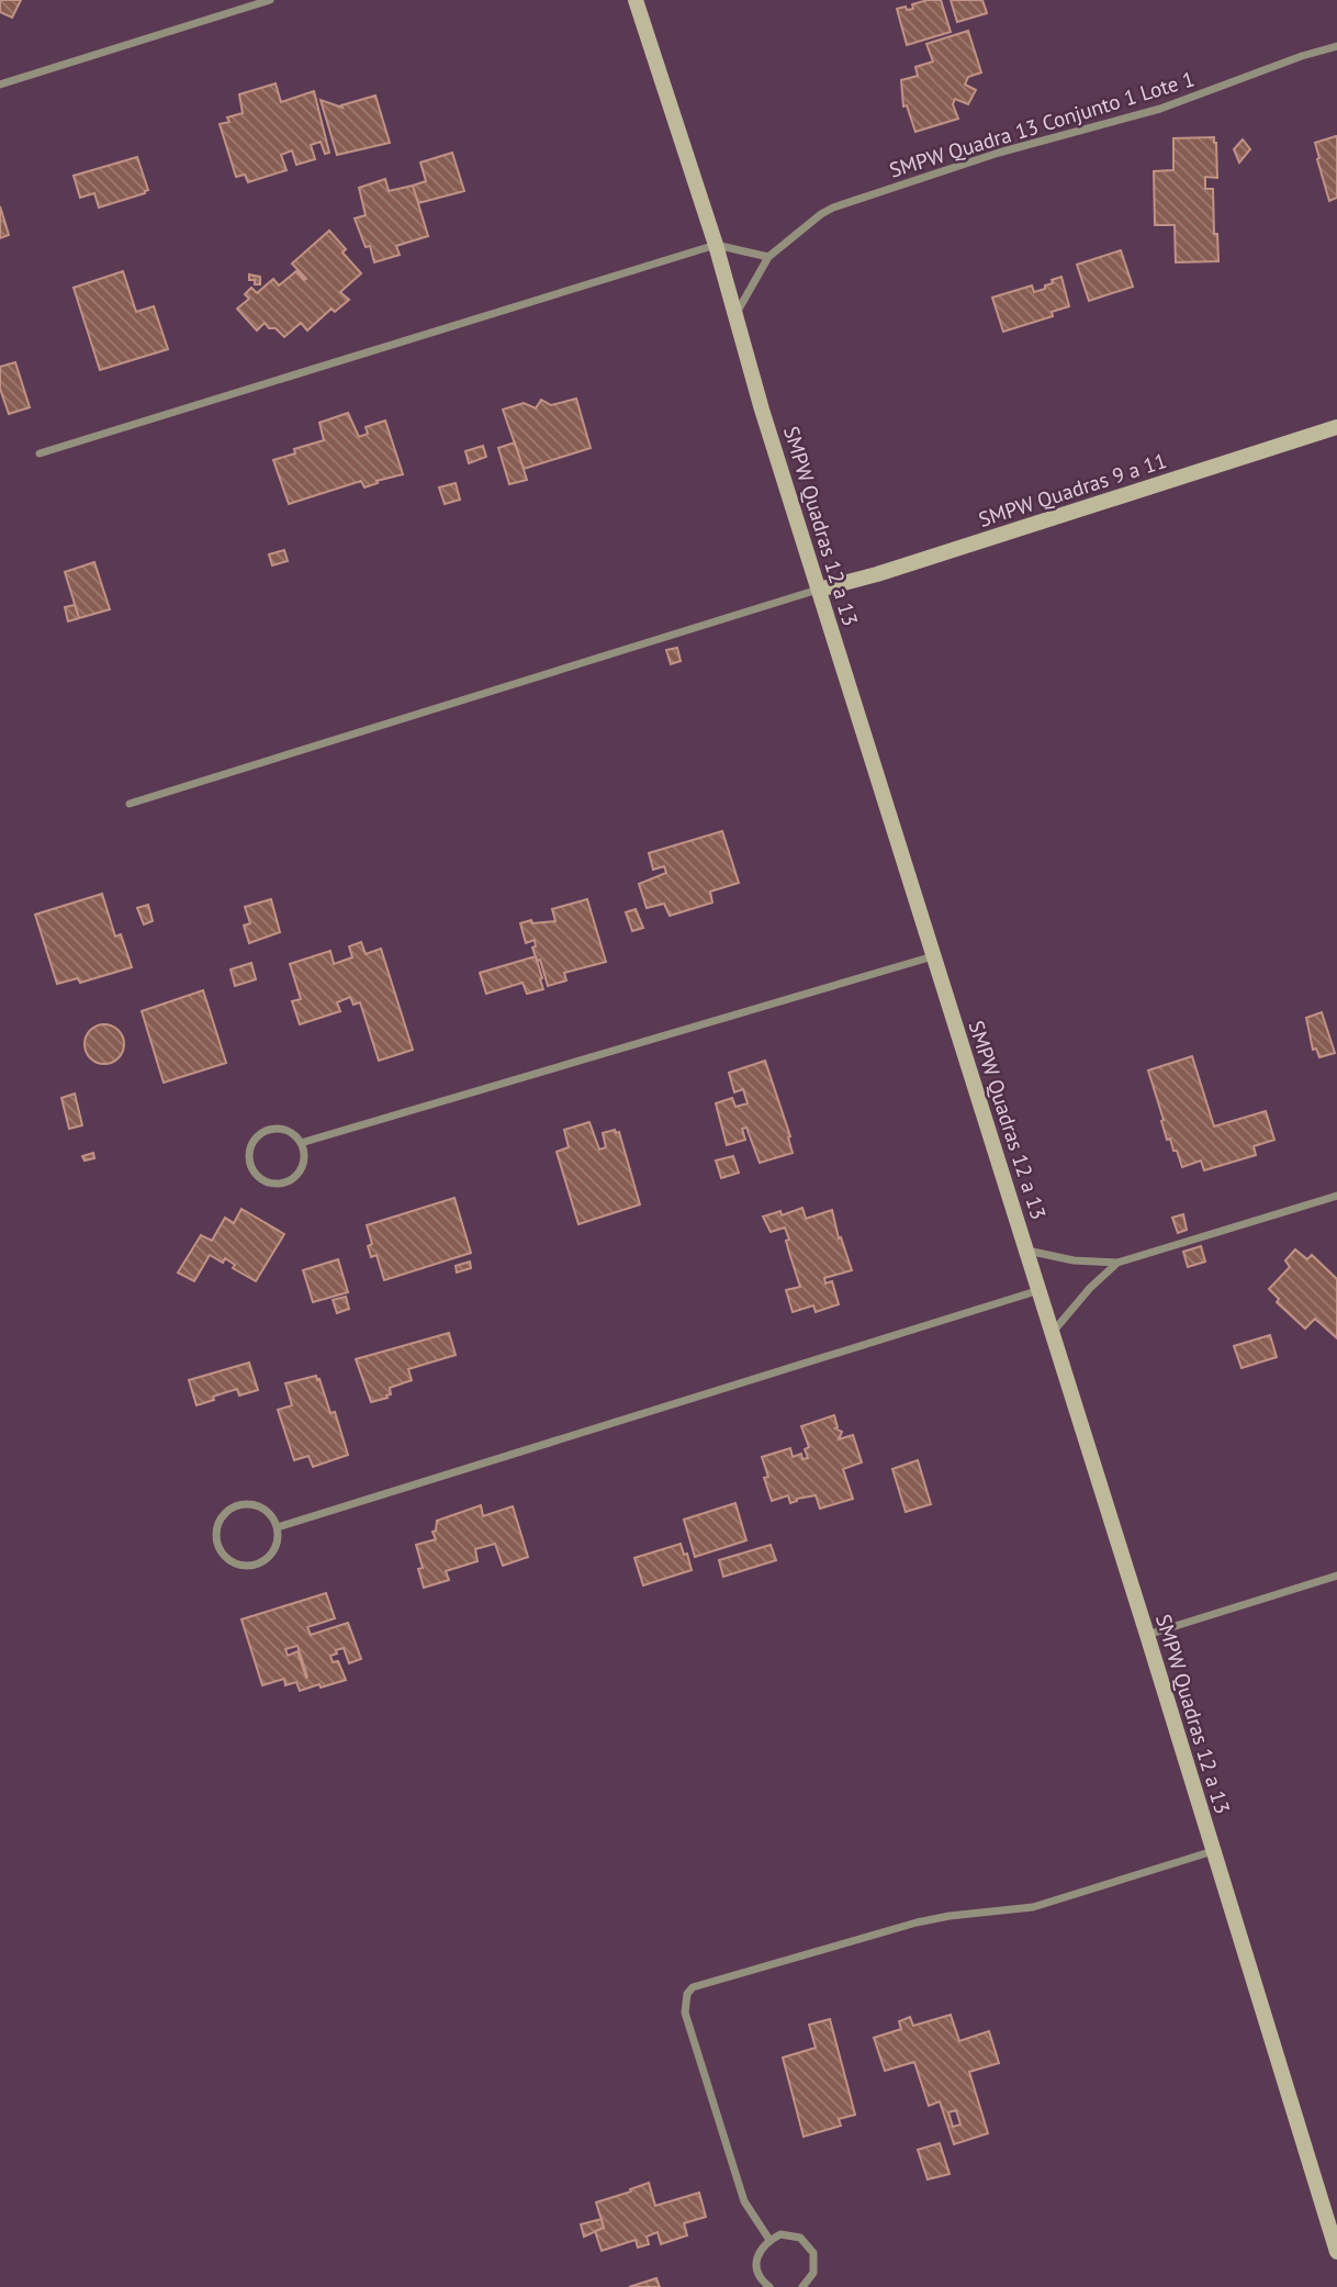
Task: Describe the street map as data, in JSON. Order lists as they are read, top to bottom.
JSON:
{
  "streets": {
    "street": ["SMPW Quadra 13 Conjunto 1 Lote 1", "SMPW Quadras 9 a 11", "SMPW Quadras 12 a 13"]
  },
  "crossings": [
    ["SMPW Quadra 13 Conjunto 1 Lote 1", "SMPW Quadras 12 a 13"],
    ["SMPW Quadras 9 a 11", "SMPW Quadras 12 a 13"]
  ]
}
